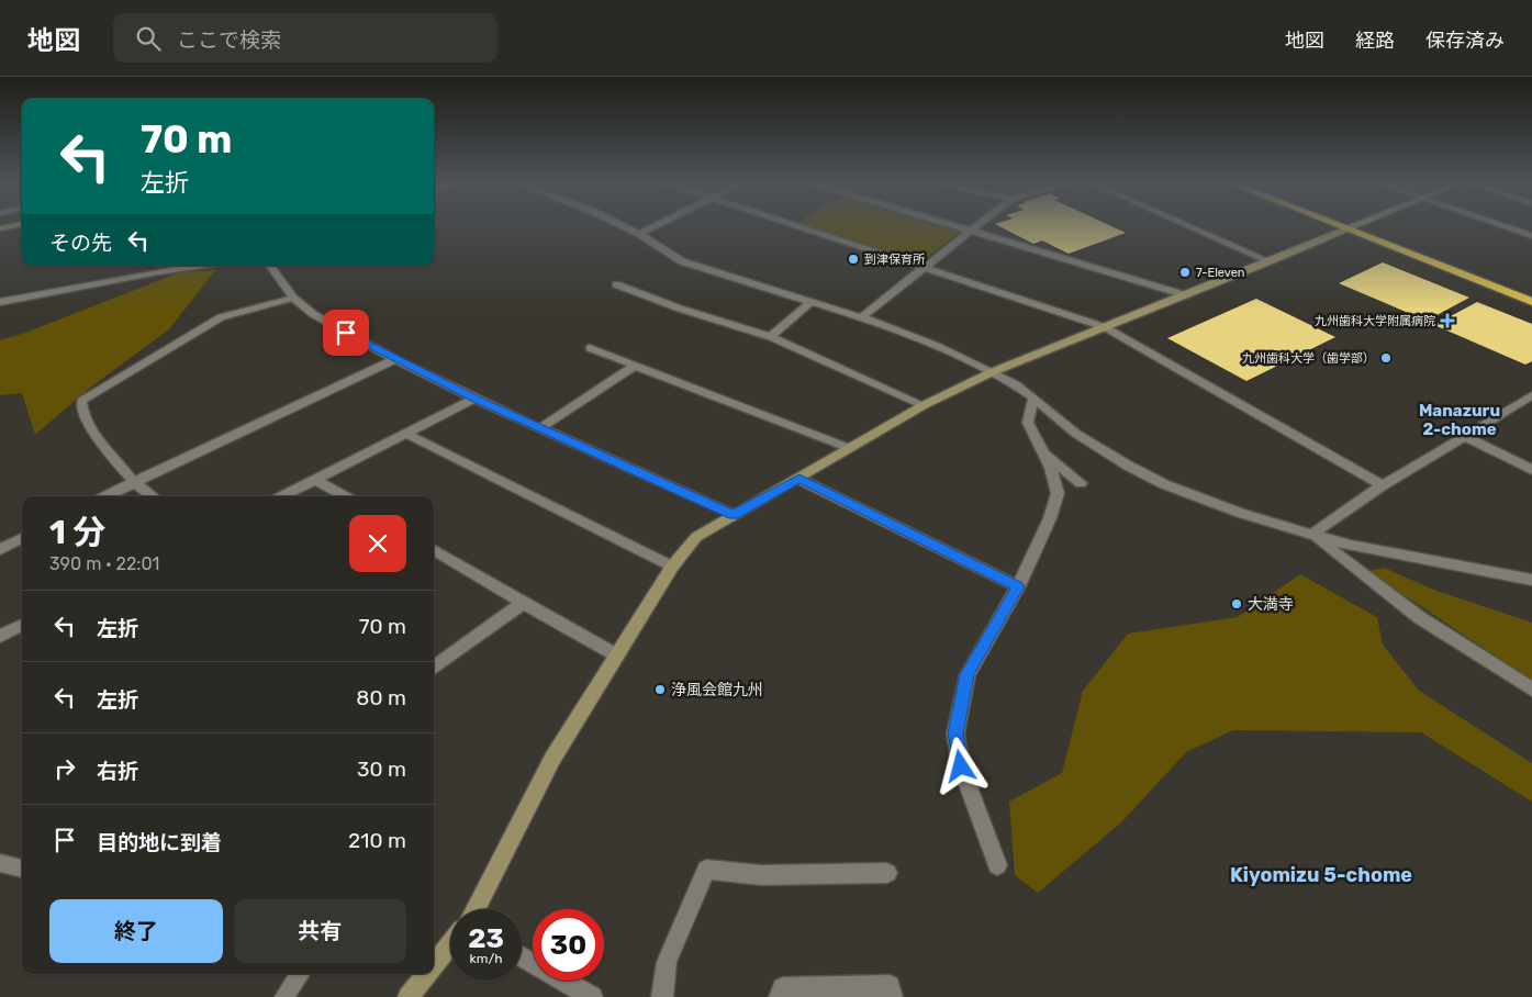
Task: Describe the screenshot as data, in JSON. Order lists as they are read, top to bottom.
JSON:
{
  "districts": ["Manazuru 2-chome", "Kiyomizu 5-chome"],
  "places": {
    "other": [
      "到津保育所",
      "7-Eleven",
      "九州歯科大学（歯学部）",
      "大満寺",
      "浄風会館九州"
    ],
    "health": ["九州歯科大学附属病院"]
  },
  "page": {
    "header": "地図",
    "search": "ここで検索",
    "nav": ["地図", "経路", "保存済み"],
    "turn": ["70 m", "左折"],
    "then": "その先",
    "heading": ["1 分", "390 m · 22:01"],
    "list": [
      {
        "name": "左折",
        "value": "70 m"
      },
      {
        "name": "左折",
        "value": "80 m"
      },
      {
        "name": "右折",
        "value": "30 m"
      },
      {
        "name": "目的地に到着",
        "value": "210 m"
      }
    ],
    "buttons": ["終了", "共有"],
    "speed": "23 km/h",
    "limit": "30"
  }
}
